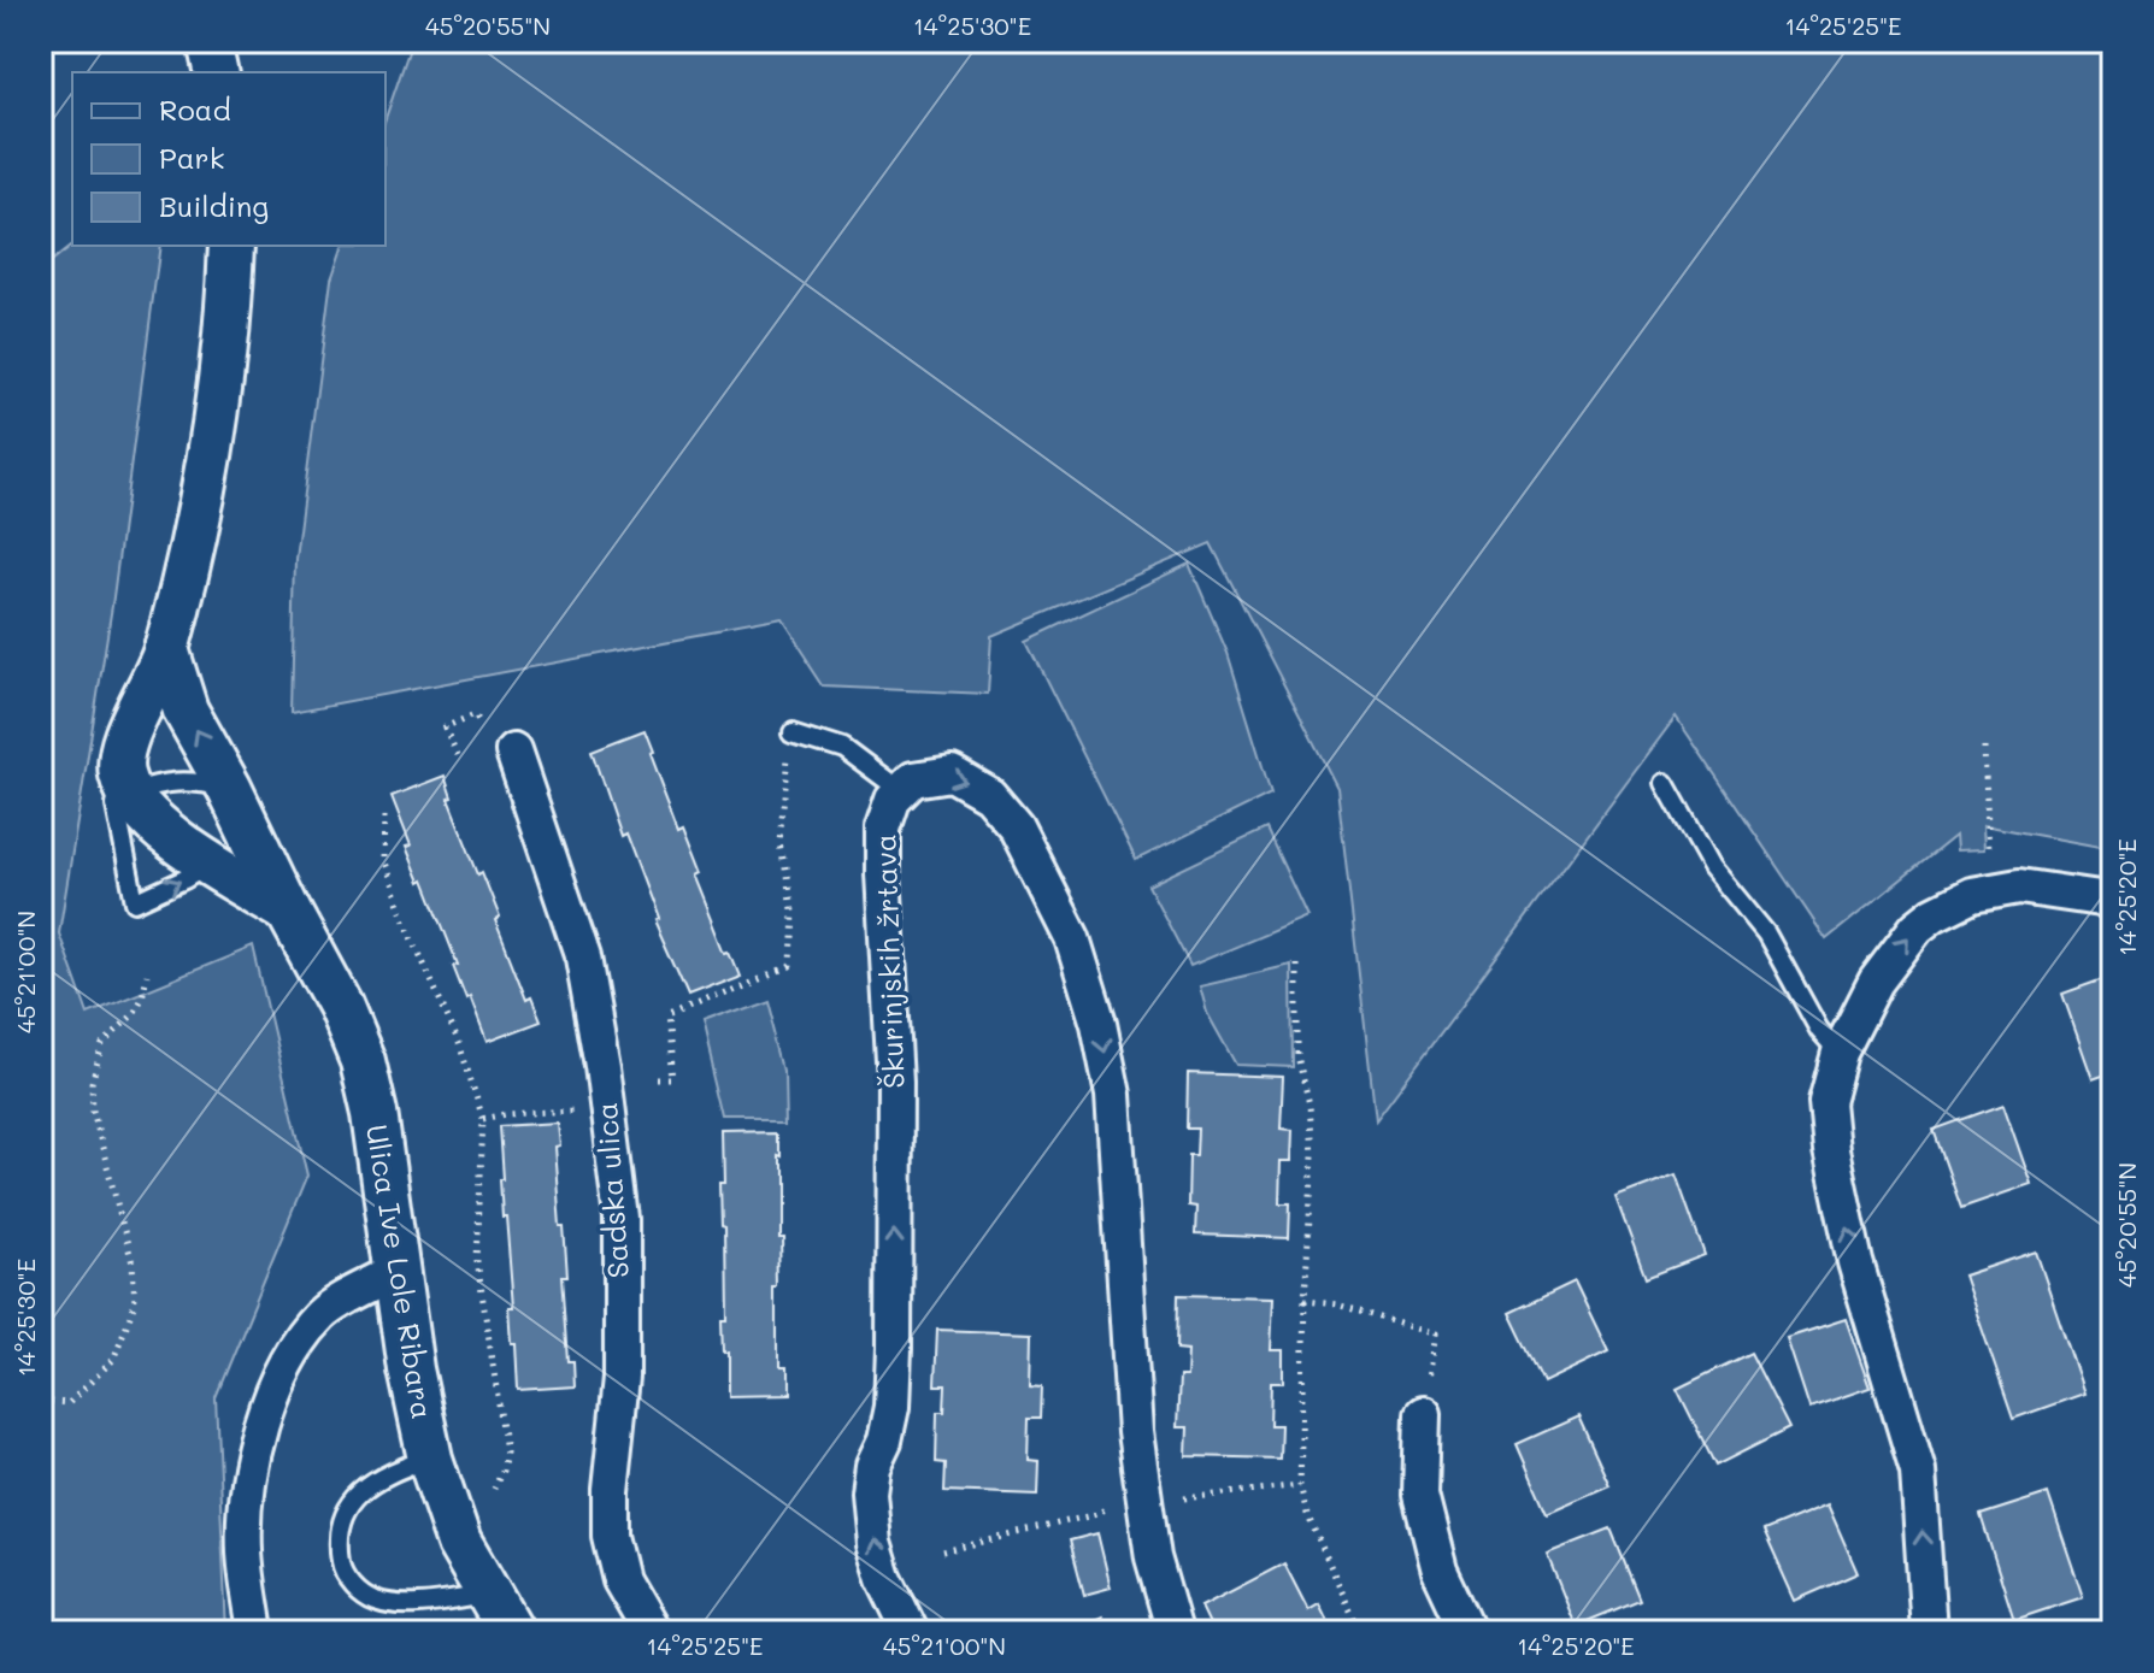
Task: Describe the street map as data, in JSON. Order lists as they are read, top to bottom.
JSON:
{
  "streets": {
    "street": ["Škurinjskih žrtava", "Sadska ulica", "Ulica Ive Lole Ribara"]
  },
  "legend": ["Road", "Park", "Building"],
  "coordinates": [
    "45°20'55\"N",
    "14°25'30\"E",
    "14°25'25\"E",
    "14°25'20\"E",
    "45°21'00\"N"
  ]
}
